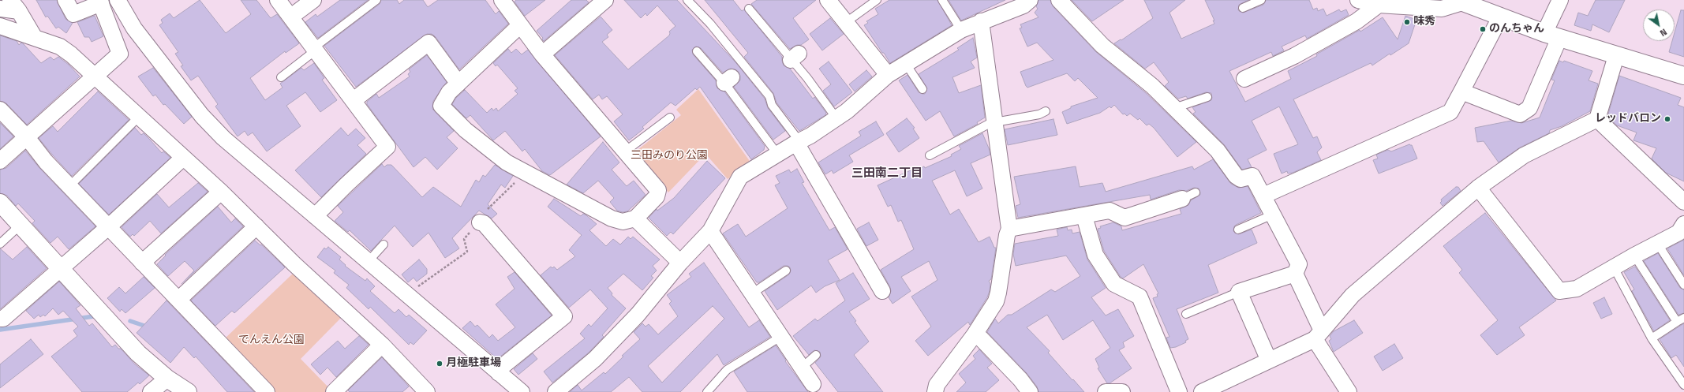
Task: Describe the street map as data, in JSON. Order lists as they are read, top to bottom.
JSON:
{
  "districts": ["三田南二丁目"],
  "parks": ["三田みのり公園", "でんえん公園"],
  "places": [
    "味秀",
    "のんちゃん",
    "レッドバロン",
    "月極駐車場"
  ],
  "north": "bottom right"
}
